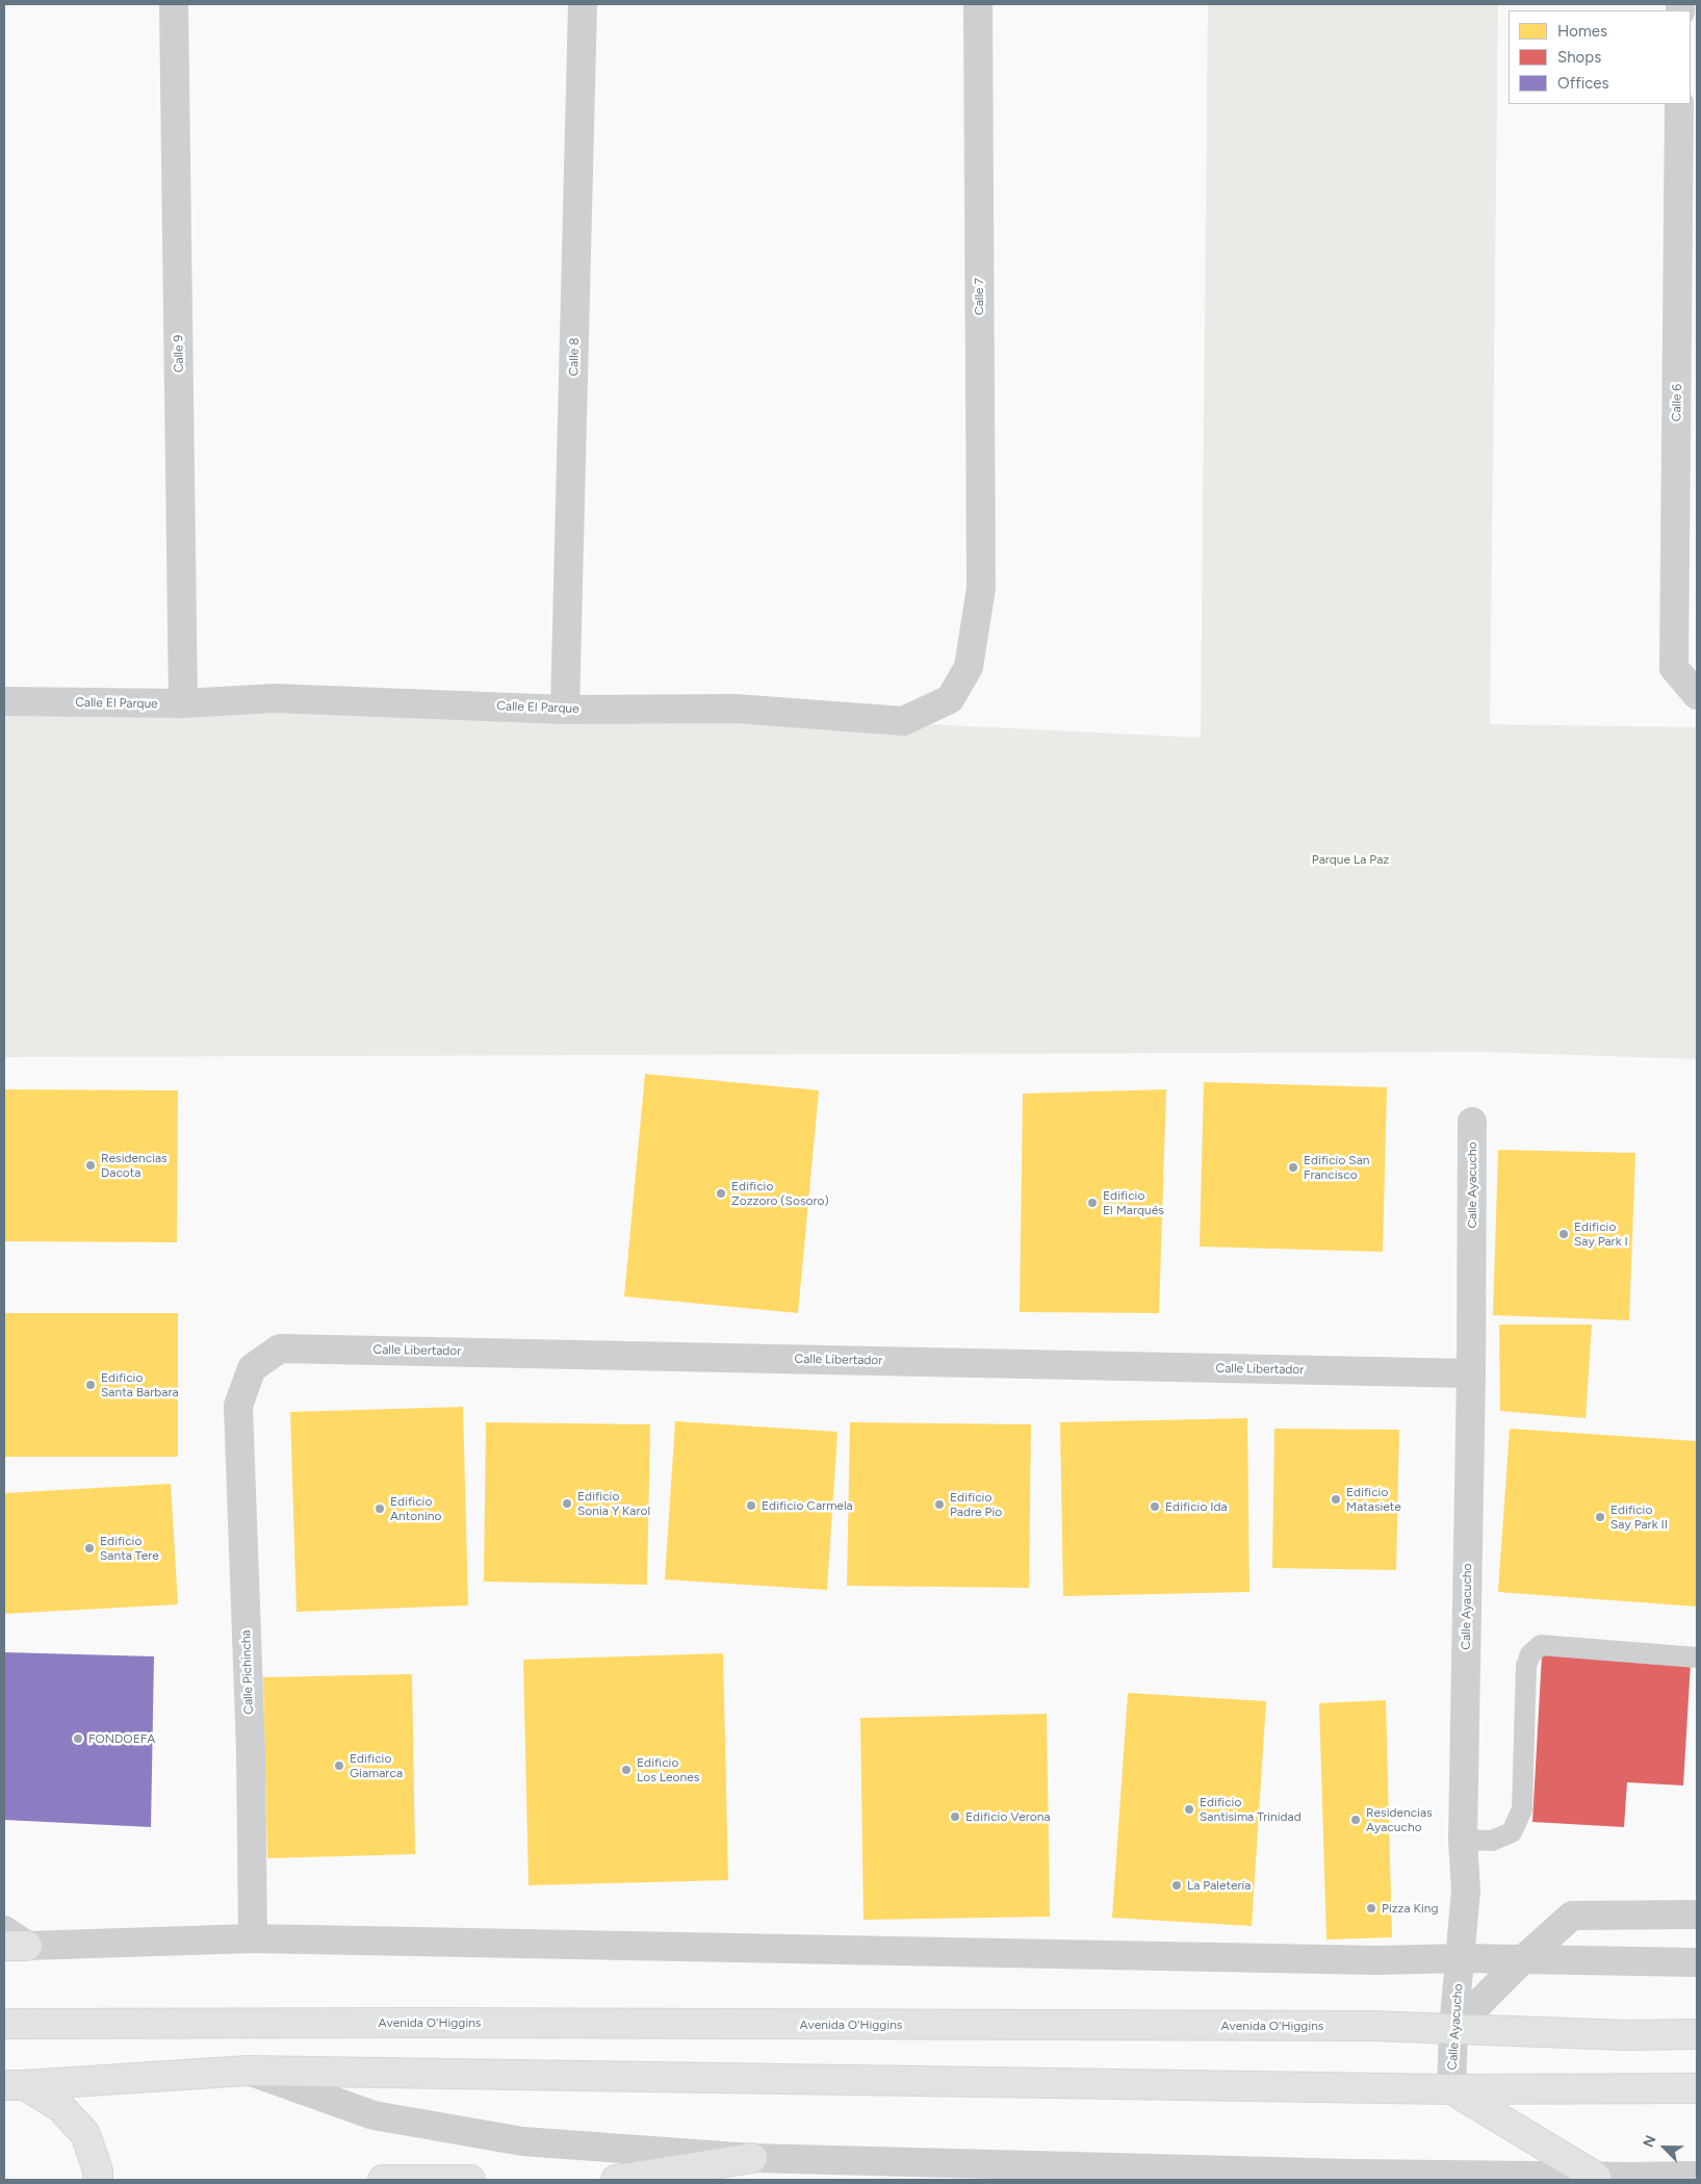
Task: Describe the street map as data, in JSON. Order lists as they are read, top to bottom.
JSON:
{
  "streets": {
    "main road": ["Avenida O'Higgins"],
    "street": [
      "Calle 7",
      "Calle 9",
      "Calle 8",
      "Calle 6",
      "Calle El Parque",
      "Calle Ayacucho",
      "Calle Libertador",
      "Calle Pichincha"
    ]
  },
  "crossings": [
    ["Calle 7", "Calle El Parque"],
    ["Calle 9", "Calle El Parque"],
    ["Calle 8", "Calle El Parque"],
    ["Calle Ayacucho", "Calle Libertador"],
    ["Calle Ayacucho", "Avenida O'Higgins"],
    ["Calle Libertador", "Calle Pichincha"]
  ],
  "parks": ["Parque La Paz"],
  "places": [
    "Residencias Dacota",
    "Edificio San Francisco",
    "Edificio Zozzoro (Sosoro)",
    "Edificio El Marqués",
    "Edificio Say Park I",
    "Edificio Santa Barbara",
    "Edificio Matasiete",
    "Edificio Sonia Y Karol",
    "Edificio Padre Pio",
    "Edificio Carmela",
    "Edificio Ida",
    "Edificio Antonino",
    "Edificio Say Park II",
    "Edificio Santa Tere",
    "FONDOEFA",
    "Edificio Giamarca",
    "Edificio Los Leones",
    "Edificio Santisima Trinidad",
    "Edificio Verona",
    "Residencias Ayacucho",
    "La Paletería",
    "Pizza King"
  ],
  "legend": ["Homes", "Shops", "Offices"],
  "north": "top left"
}
